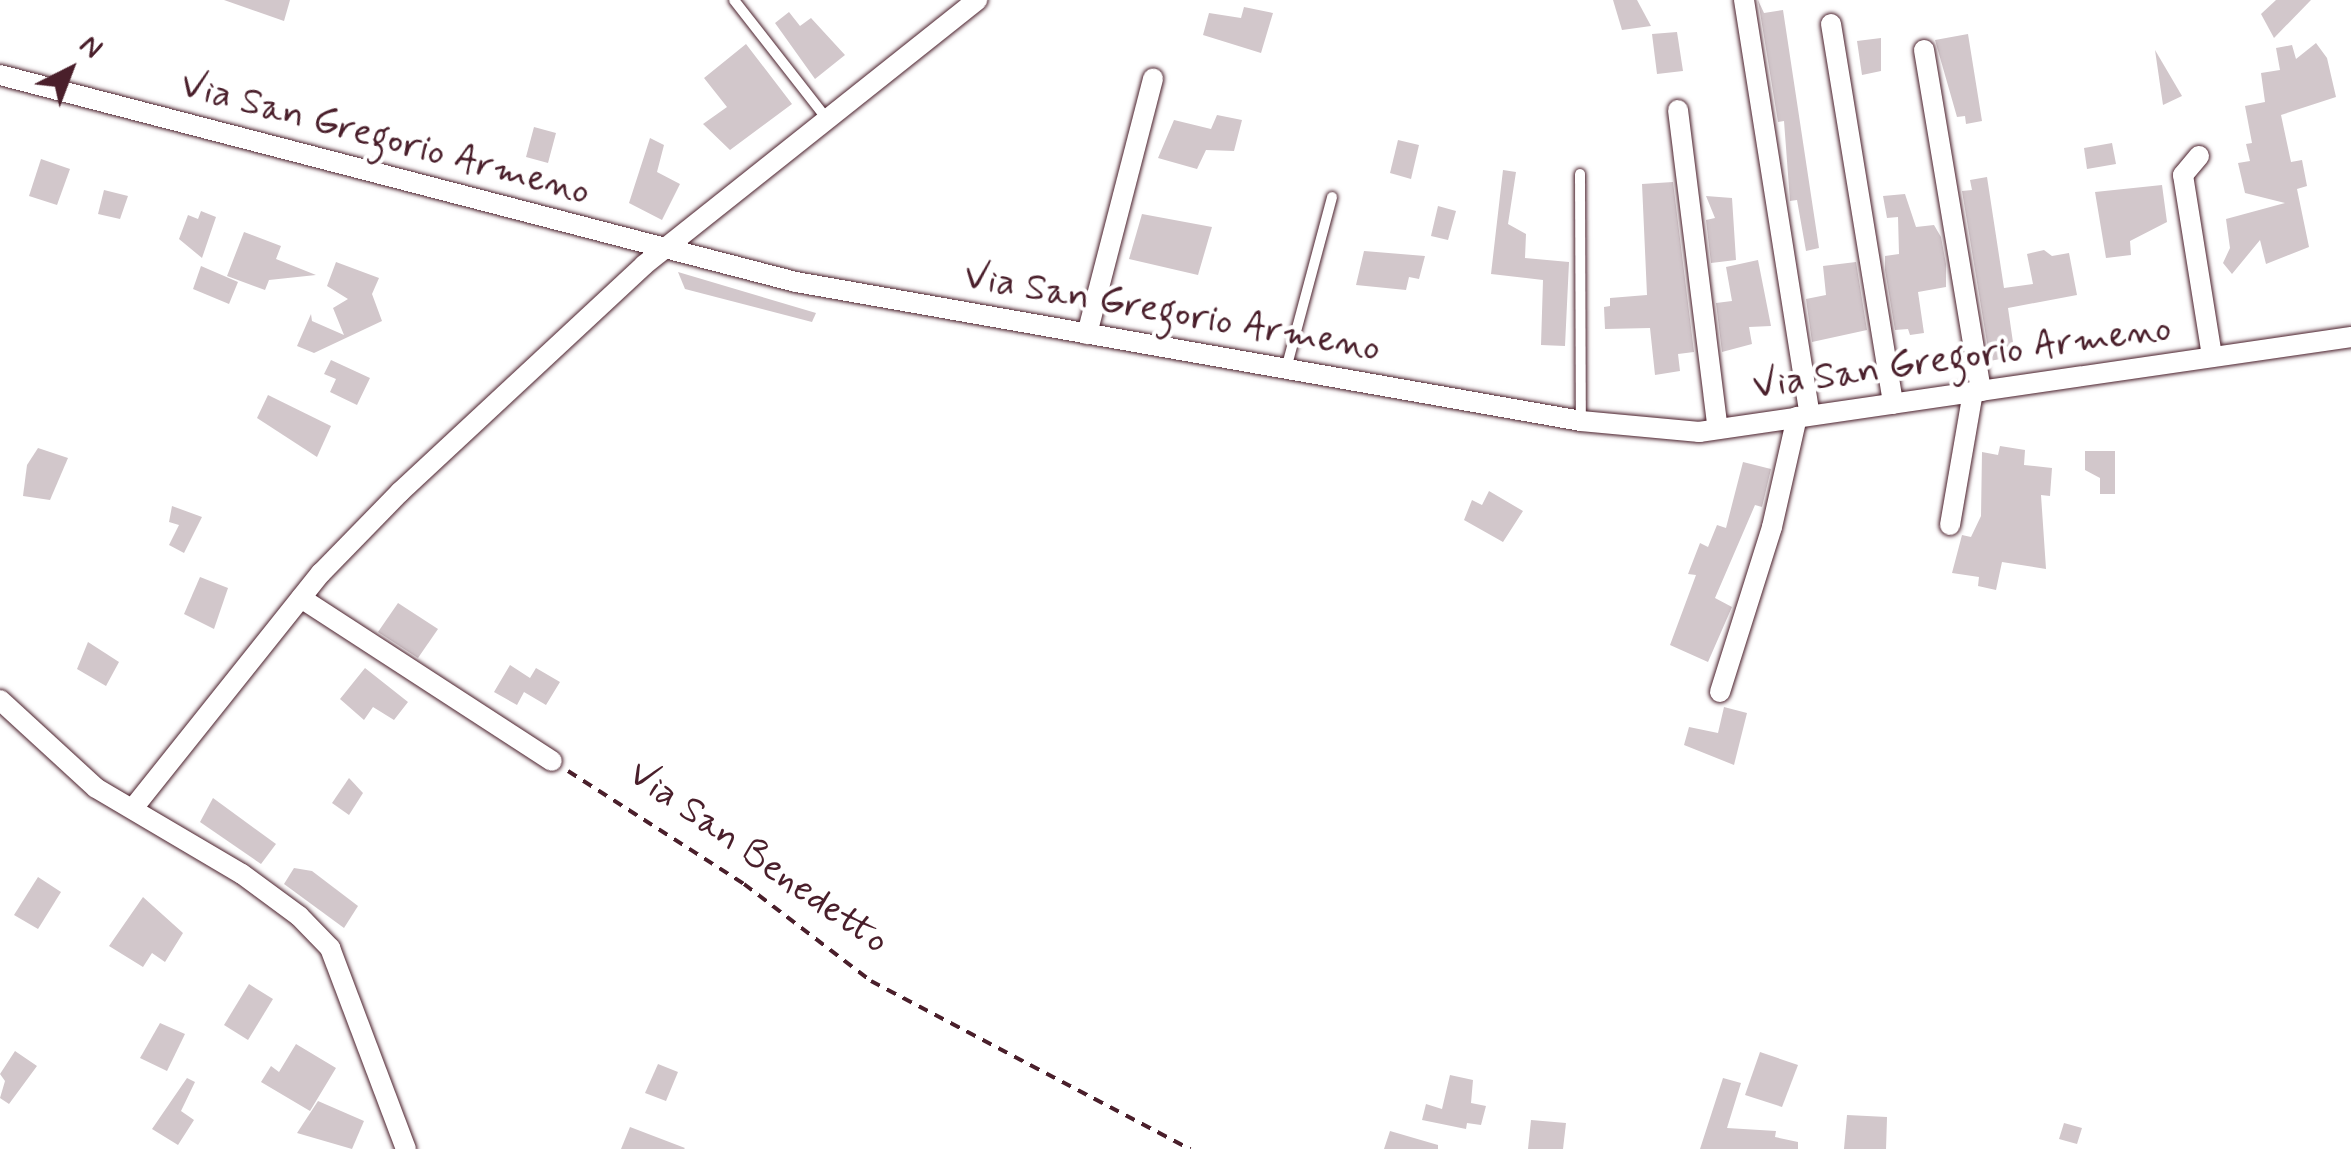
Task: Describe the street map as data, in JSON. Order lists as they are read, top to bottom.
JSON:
{
  "streets": {
    "street": ["Via San Gregorio Armeno"],
    "path": ["Via San Benedetto"]
  },
  "north": "top right"
}
